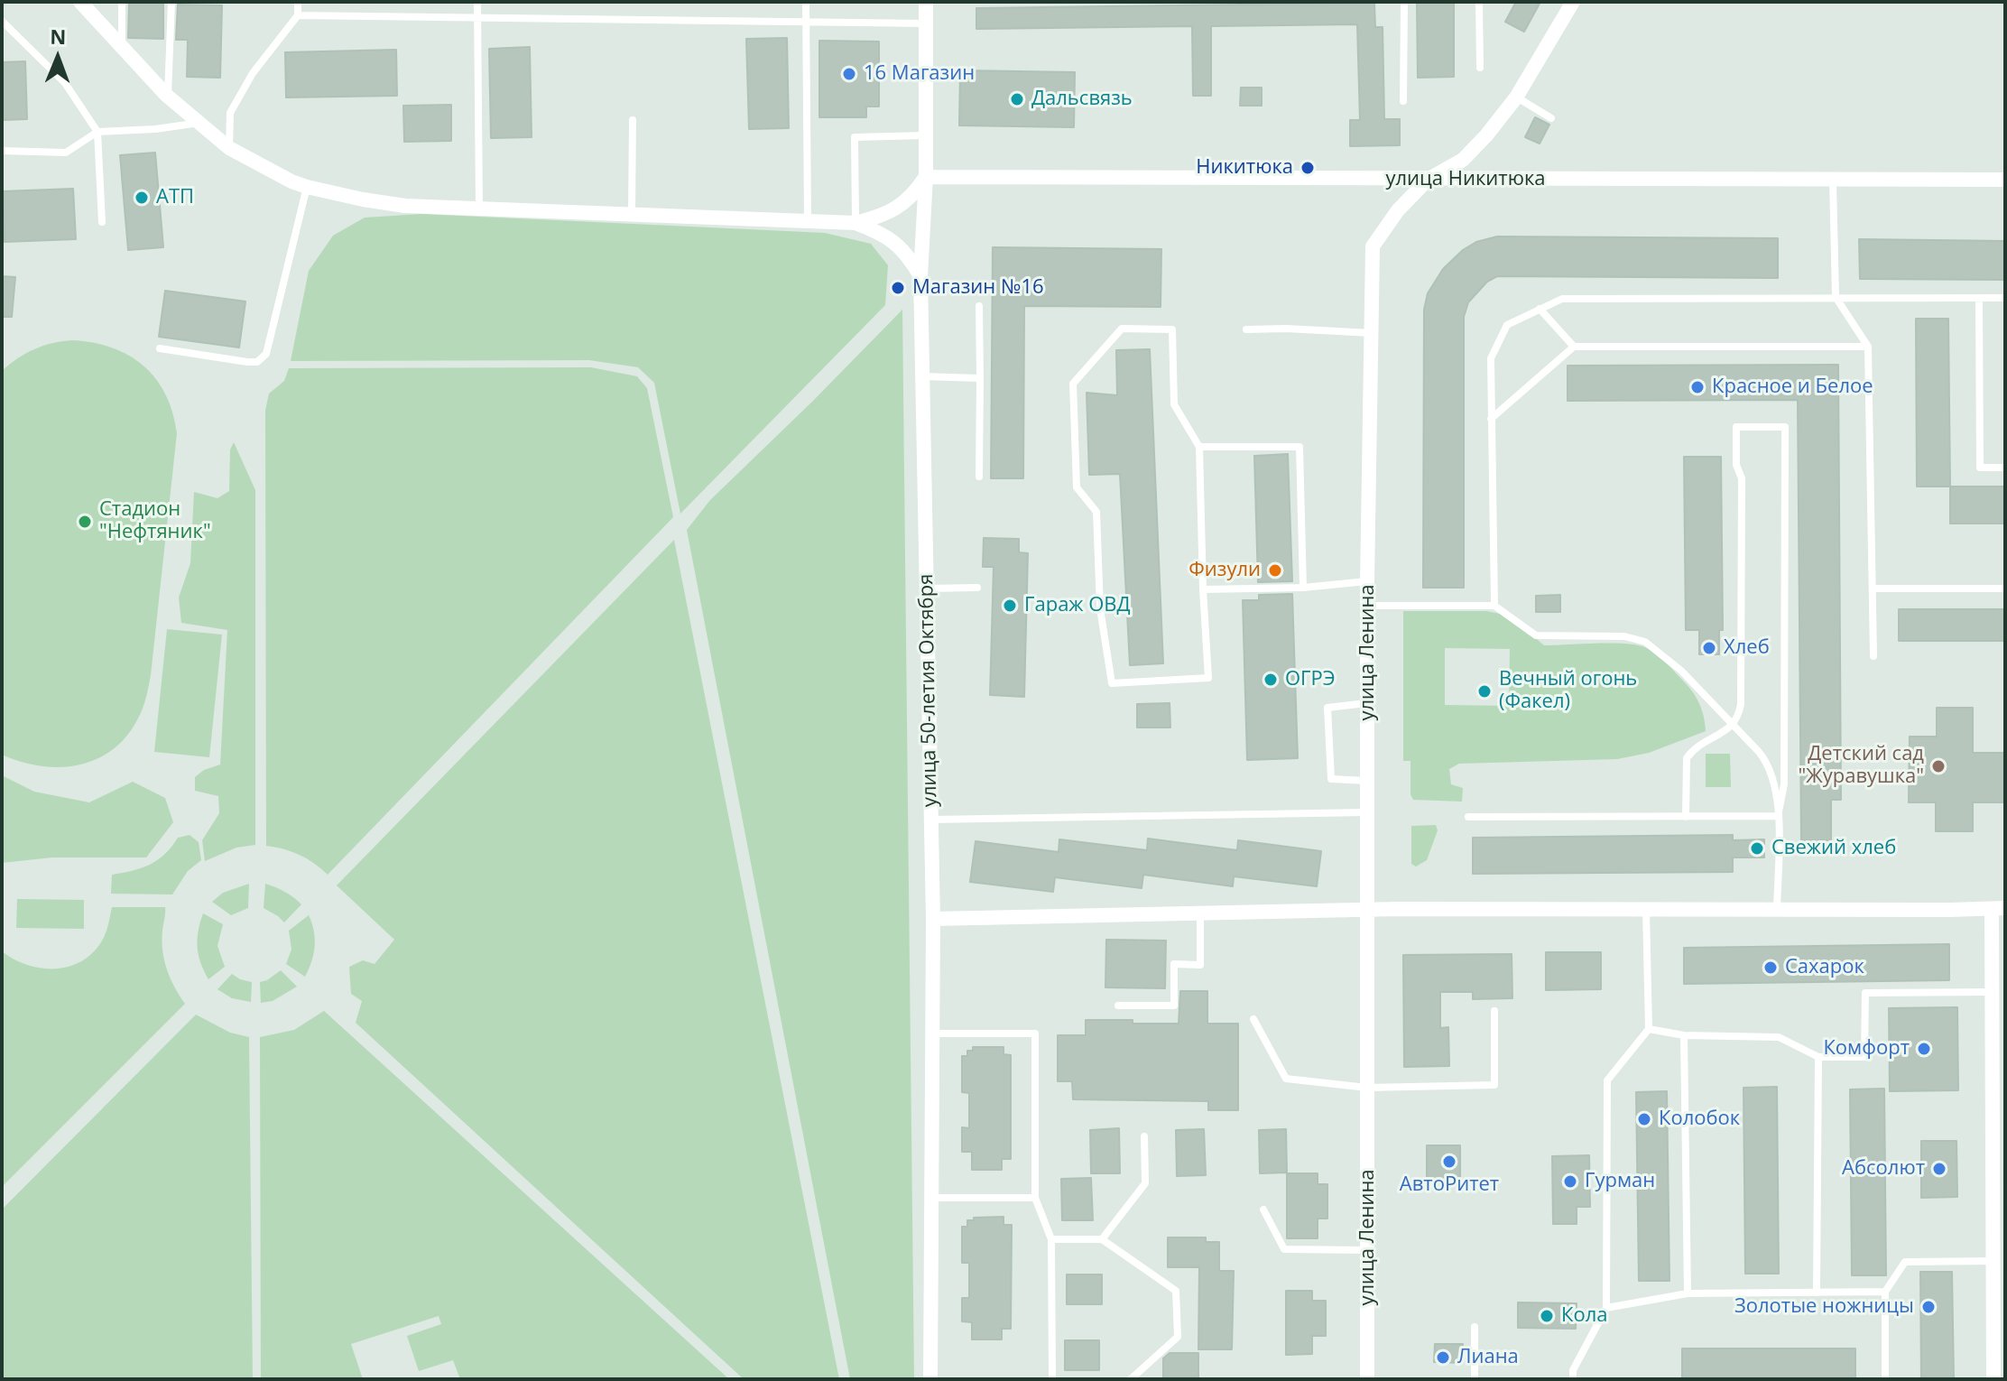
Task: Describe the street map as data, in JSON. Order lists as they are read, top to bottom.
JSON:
{
  "streets": {
    "street": ["улица Никитюка", "улица Ленина", "улица 50-летия Октября"]
  },
  "crossings": [
    ["улица Никитюка", "улица Ленина"],
    ["улица Никитюка", "улица 50-летия Октября"]
  ],
  "places": [
    "16 Магазин",
    "Дальсвязь",
    "Никитюка",
    "АТП",
    "Магазин №16",
    "Красное и Белое",
    "Стадион \"Нефтяник\"",
    "Физули",
    "Гараж ОВД",
    "Хлеб",
    "ОГРЭ",
    "Вечный огонь (Факел)",
    "Детский сад \"Журавушка\"",
    "Свежий хлеб",
    "Сахарок",
    "Комфорт",
    "Колобок",
    "АвтоРитет",
    "Абсолют",
    "Гурман",
    "Золотые ножницы",
    "Кола",
    "Лиана"
  ],
  "north": "top"
}
